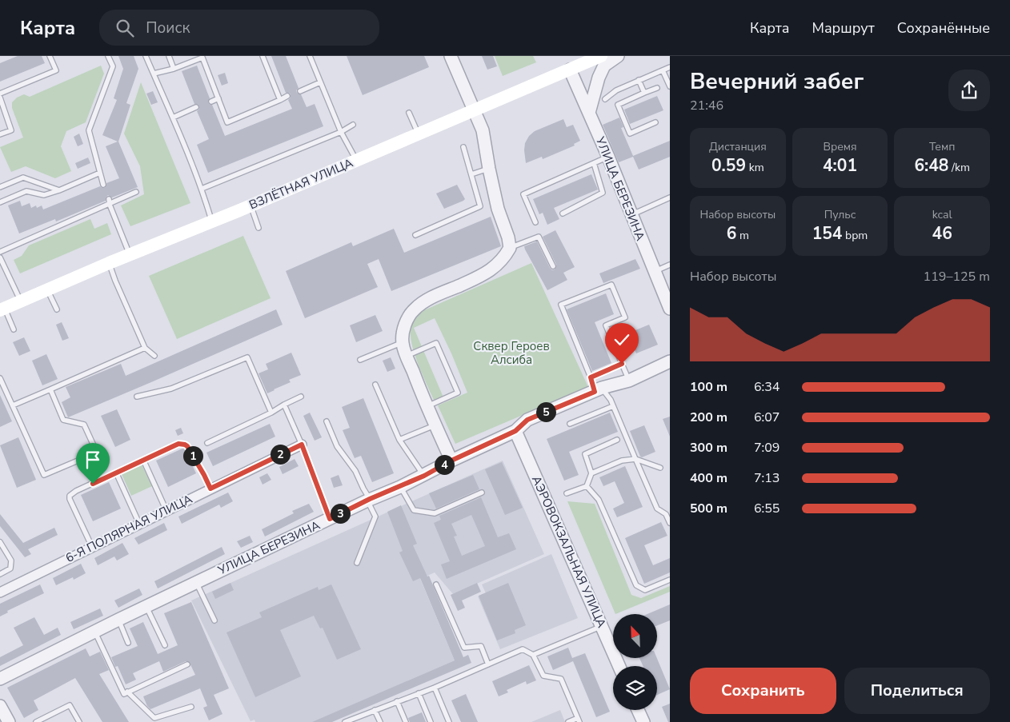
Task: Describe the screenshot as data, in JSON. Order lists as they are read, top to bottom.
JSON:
{
  "streets": {
    "main road": ["ВЗЛЁТНАЯ УЛИЦА"],
    "street": ["УЛИЦА БЕРЕЗИНА", "6-Я ПОЛЯРНАЯ УЛИЦА", "АЭРОВОКЗАЛЬНАЯ УЛИЦА"]
  },
  "crossings": [
    ["ВЗЛЁТНАЯ УЛИЦА", "УЛИЦА БЕРЕЗИНА"],
    ["УЛИЦА БЕРЕЗИНА", "АЭРОВОКЗАЛЬНАЯ УЛИЦА"]
  ],
  "parks": ["Сквер Героев Алсиба"],
  "north": "top left",
  "page": {
    "header": "Карта",
    "search": "Поиск",
    "nav": ["Карта", "Маршрут", "Сохранённые"],
    "heading": ["Вечерний забег", "21:46"],
    "stats": [
      ["Дистанция", "0.59 km"],
      ["Время", "4:01"],
      ["Темп", "6:48 /km"],
      ["Набор высоты", "6 m"],
      ["Пульс", "154 bpm"],
      ["kcal", "46"]
    ],
    "chart": ["Набор высоты", "119–125 m"],
    "list": [
      {
        "name": "100 m",
        "note": "6:34"
      },
      {
        "name": "200 m",
        "note": "6:07"
      },
      {
        "name": "300 m",
        "note": "7:09"
      },
      {
        "name": "400 m",
        "note": "7:13"
      },
      {
        "name": "500 m",
        "note": "6:55"
      }
    ],
    "pins": [
      "5",
      "2",
      "1",
      "4",
      "3"
    ],
    "buttons": ["Сохранить", "Поделиться"]
  }
}
